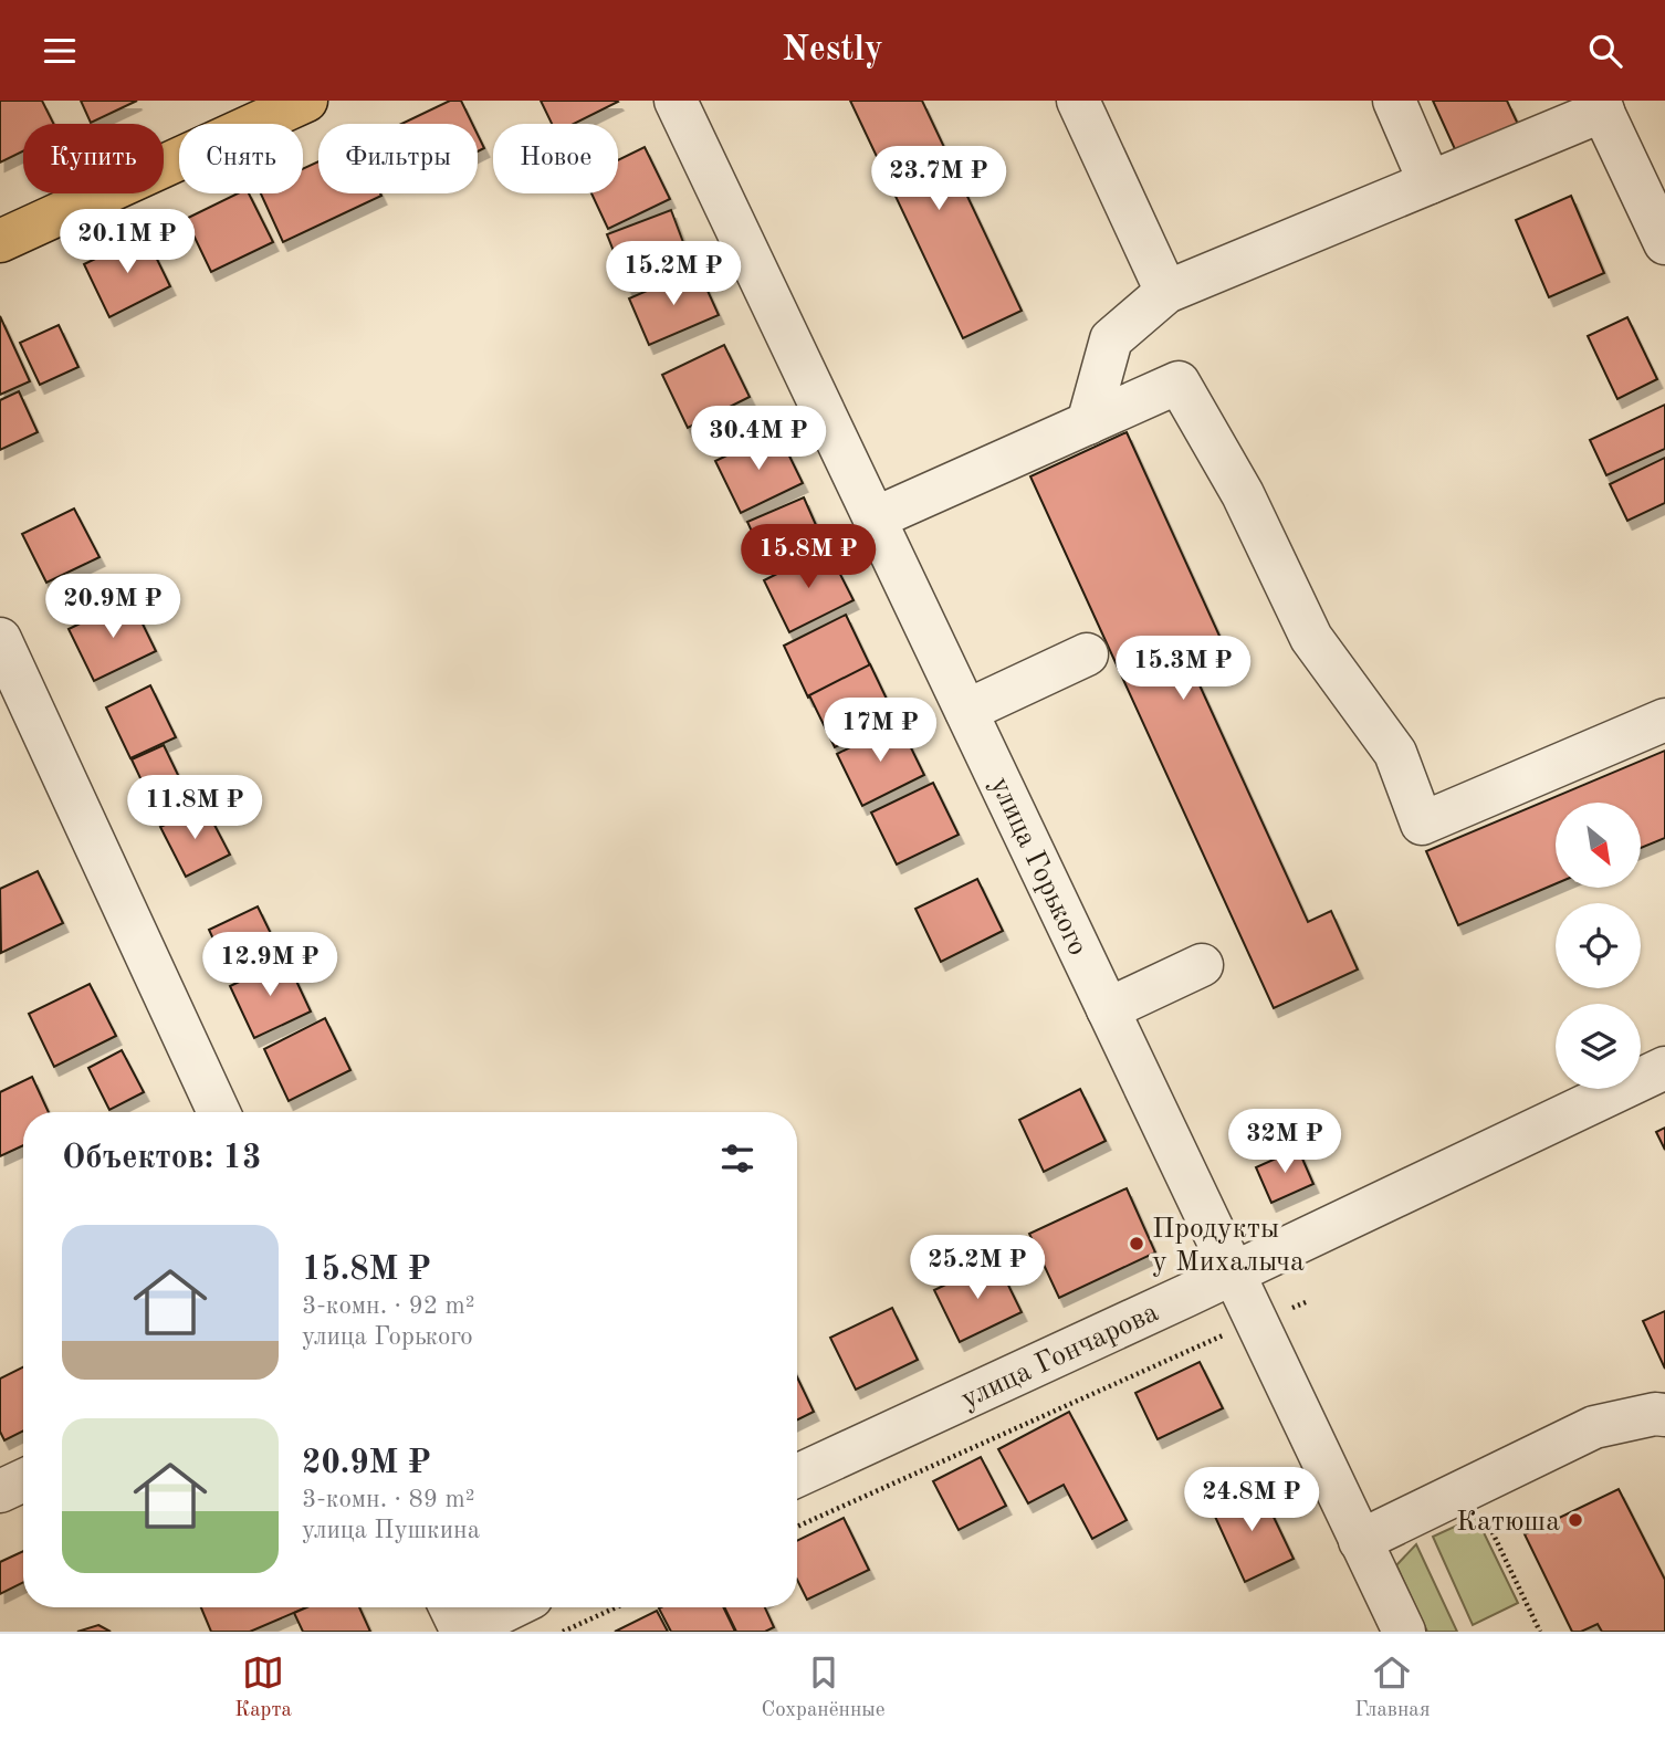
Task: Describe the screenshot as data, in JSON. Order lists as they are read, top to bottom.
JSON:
{
  "streets": {
    "street": ["улица Горького", "улица Гончарова"]
  },
  "crossings": [
    ["улица Горького", "улица Гончарова"]
  ],
  "places": ["Продукты у Михалыча", "Катюша"],
  "north": "bottom right",
  "page": {
    "header": "Nestly",
    "chip": [
      "Купить",
      "Снять",
      "Фильтры",
      "Новое"
    ],
    "price": [
      "23.7M ₽",
      "20.1M ₽",
      "15.2M ₽",
      "30.4M ₽",
      "15.8M ₽",
      "20.9M ₽",
      "15.3M ₽",
      "17M ₽",
      "11.8M ₽",
      "12.9M ₽",
      "32M ₽",
      "25.2M ₽",
      "24.8M ₽"
    ],
    "heading": "Объектов: 13",
    "list": [
      {
        "name": "15.8M ₽",
        "note": "3-комн. · 92 m² · улица Горького"
      },
      {
        "name": "20.9M ₽",
        "note": "3-комн. · 89 m² · улица Пушкина"
      }
    ],
    "tabs": ["Карта", "Сохранённые", "Главная"]
  }
}
